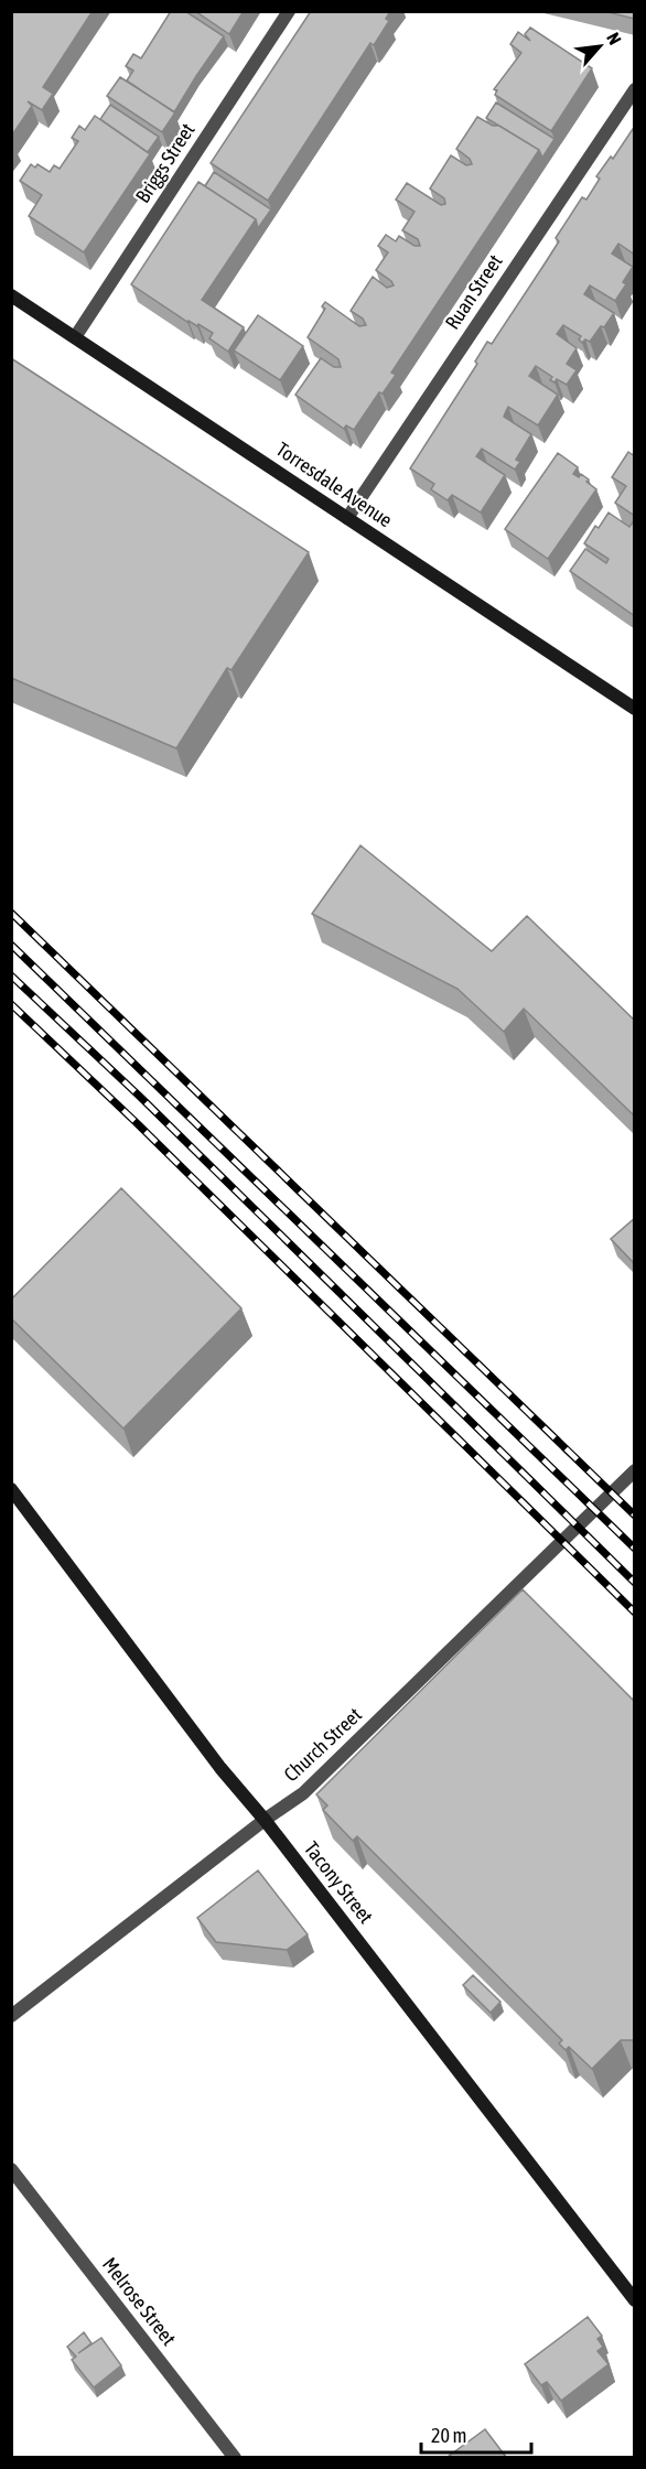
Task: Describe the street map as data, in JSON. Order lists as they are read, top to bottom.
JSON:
{
  "streets": {
    "main road": ["Torresdale Avenue", "Tacony Street"],
    "street": [
      "Briggs Street",
      "Ruan Street",
      "Church Street",
      "Melrose Street"
    ]
  },
  "crossings": [
    ["Briggs Street", "Torresdale Avenue"],
    ["Ruan Street", "Torresdale Avenue"],
    ["Church Street", "Tacony Street"]
  ],
  "scale_bar": "20 m",
  "north": "top right"
}
